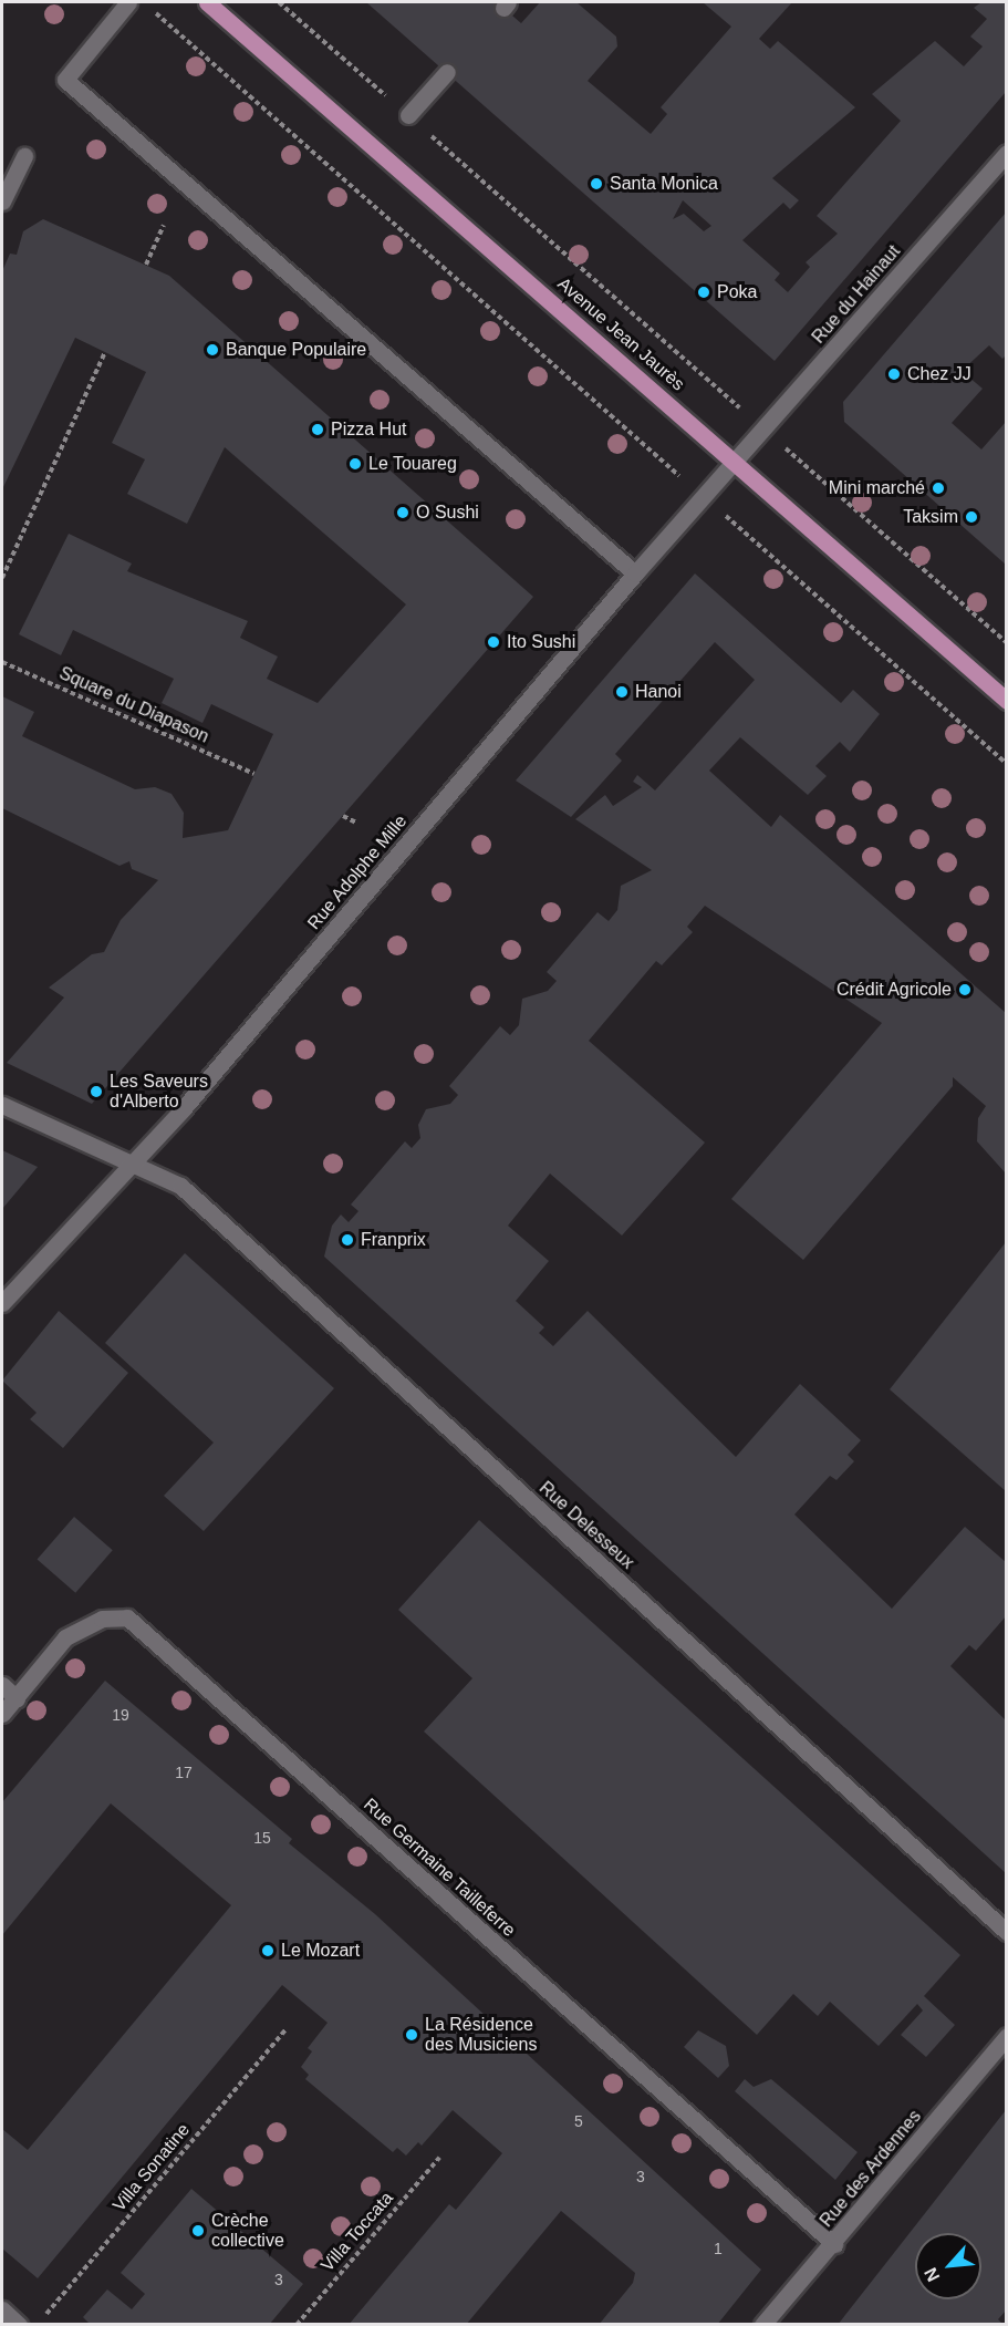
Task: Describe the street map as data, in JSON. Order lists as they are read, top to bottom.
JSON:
{
  "streets": {
    "main road": ["Avenue Jean Jaurès"],
    "street": [
      "Rue du Hainaut",
      "Rue Adolphe Mille",
      "Rue Delesseux",
      "Rue Germaine Tailleferre",
      "Rue des Ardennes"
    ],
    "path": ["Square du Diapason", "Villa Sonatine", "Villa Toccata"]
  },
  "crossings": [
    ["Rue du Hainaut", "Avenue Jean Jaurès"],
    ["Rue du Hainaut", "Rue Adolphe Mille"],
    ["Avenue Jean Jaurès", "Rue Adolphe Mille"],
    ["Rue Adolphe Mille", "Rue Delesseux"],
    ["Rue Germaine Tailleferre", "Rue des Ardennes"]
  ],
  "places": [
    "Santa Monica",
    "Poka",
    "Banque Populaire",
    "Chez JJ",
    "Pizza Hut",
    "Le Touareg",
    "Mini marché",
    "O Sushi",
    "Taksim",
    "Ito Sushi",
    "Hanoi",
    "Crédit Agricole",
    "Les Saveurs d'Alberto",
    "Franprix",
    "Le Mozart",
    "La Résidence des Musiciens",
    "Crèche collective"
  ],
  "house_numbers": [
    "19",
    "17",
    "15",
    "5",
    "3",
    "1",
    "3"
  ],
  "north": "bottom left"
}
